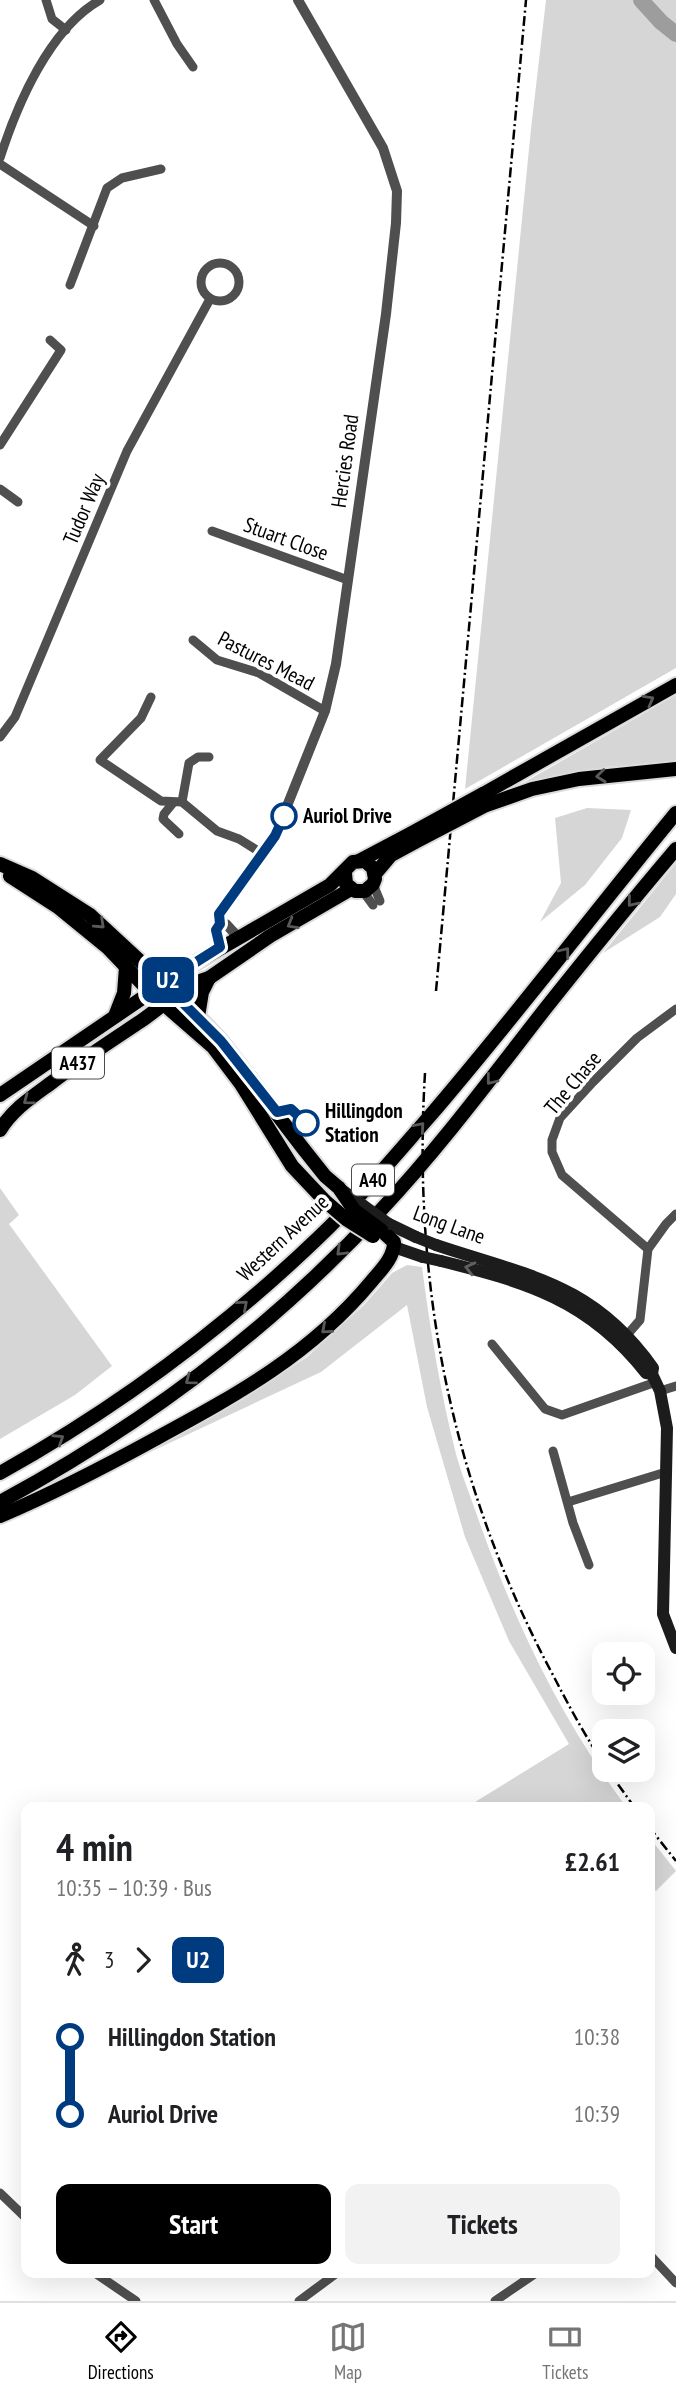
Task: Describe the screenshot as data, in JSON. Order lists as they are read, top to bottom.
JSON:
{
  "streets": {
    "main road": [
      "A437",
      "A40",
      "Long Lane",
      "Western Avenue"
    ],
    "street": [
      "Hercies Road",
      "Tudor Way",
      "Stuart Close",
      "Pastures Mead",
      "The Chase"
    ]
  },
  "crossings": [
    ["Hercies Road", "Stuart Close"],
    ["Hercies Road", "Pastures Mead"],
    ["A437", "Long Lane"]
  ],
  "places": ["Auriol Drive", "Hillingdon Station"],
  "lines": ["bus line U2"],
  "page": {
    "on_map": "U2",
    "heading": ["4 min", "10:35 – 10:39 · Bus", "£2.61"],
    "legs": ["3", "U2"],
    "list": [
      {
        "name": "Hillingdon Station",
        "value": "10:38"
      },
      {
        "name": "Auriol Drive",
        "value": "10:39"
      }
    ],
    "buttons": ["Start", "Tickets"],
    "tabs": ["Directions", "Map", "Tickets"]
  }
}
